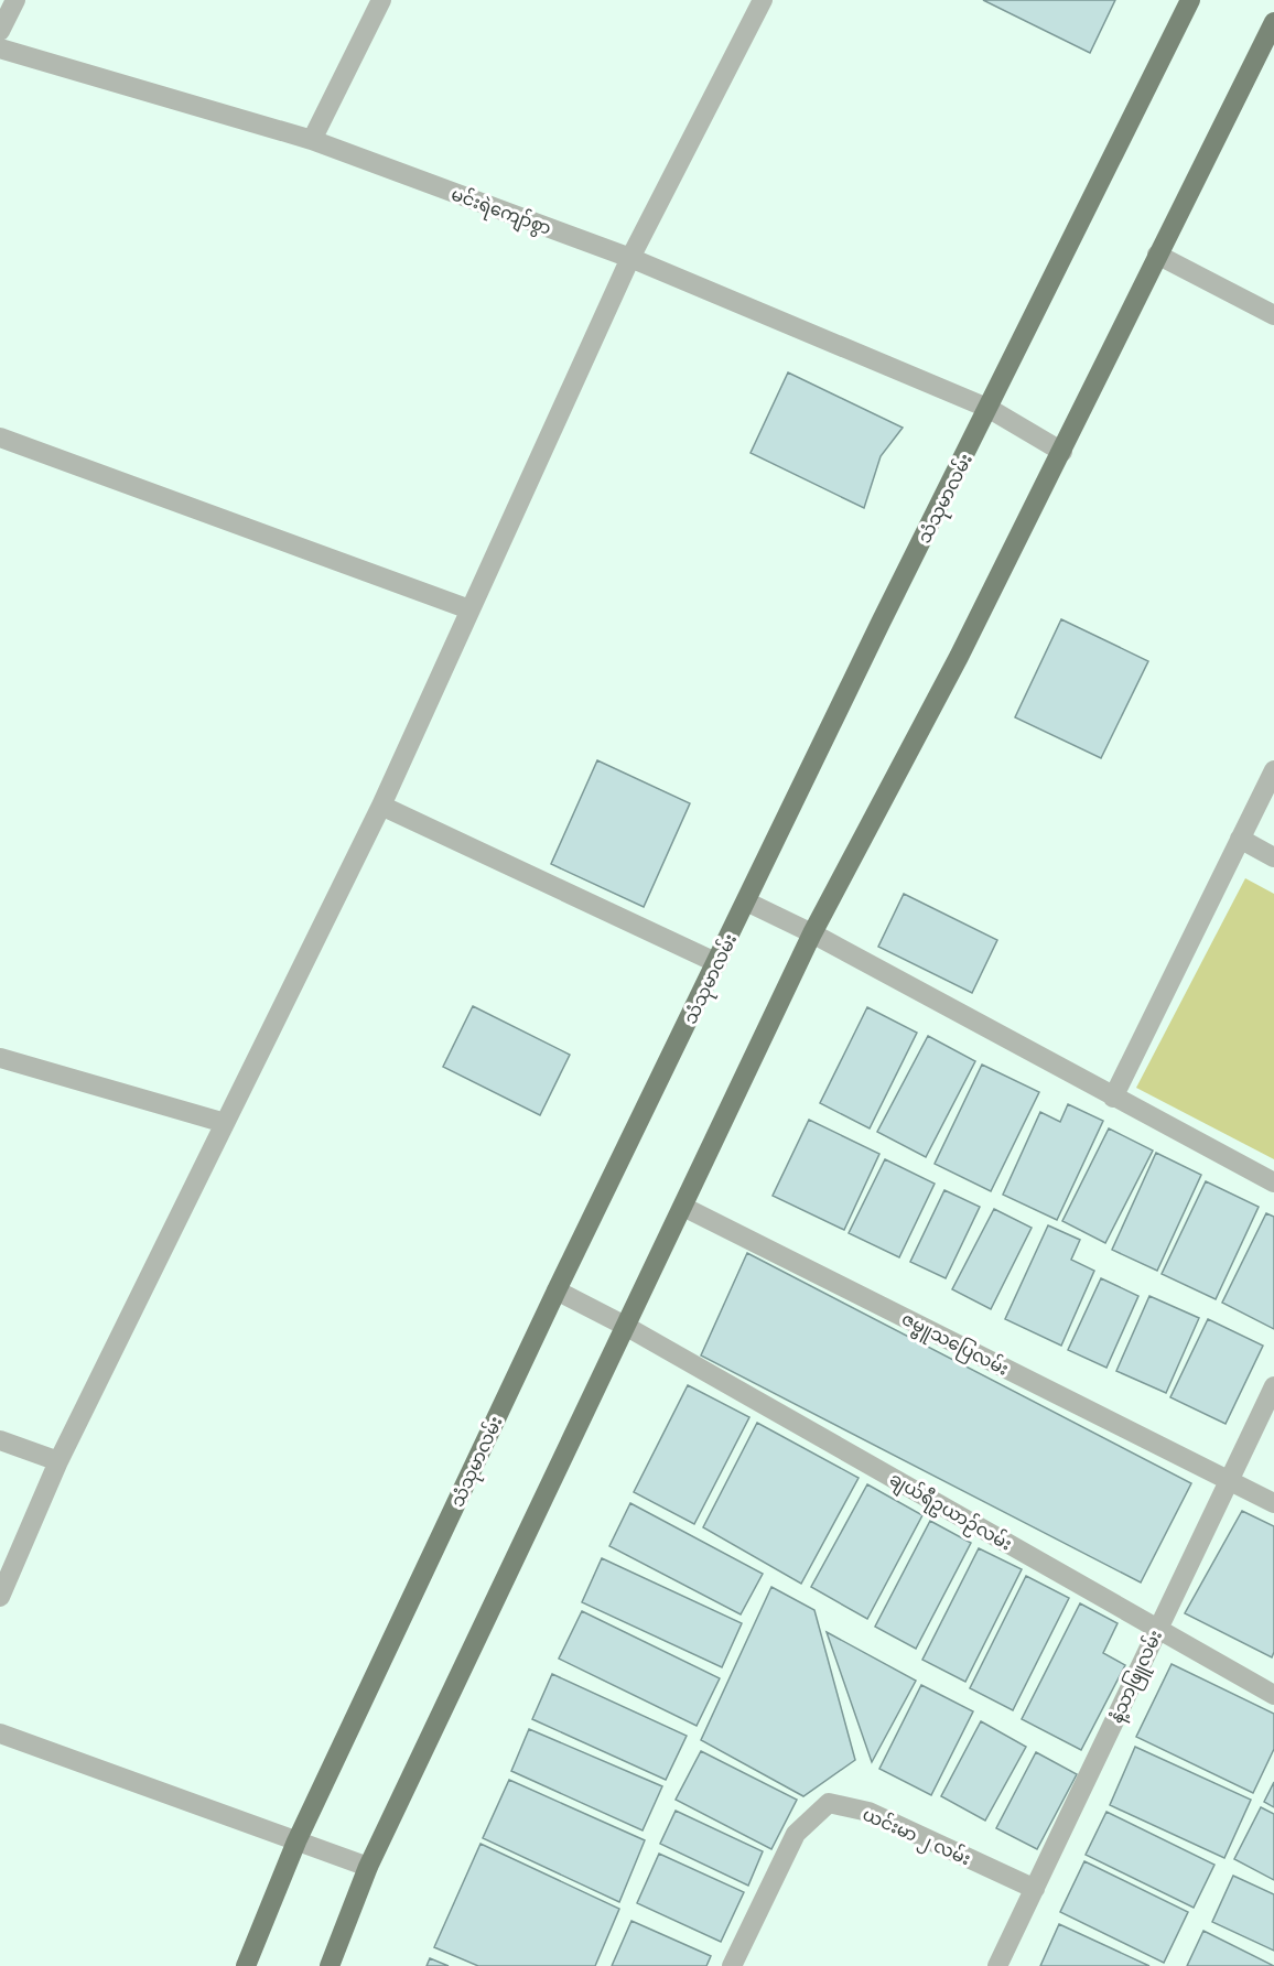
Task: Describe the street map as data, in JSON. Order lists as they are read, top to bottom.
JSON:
{
  "streets": {
    "main road": ["သံသုမာလမ်း"],
    "street": [
      "မင်းရဲကျော်စွာ",
      "ဇမ္ဗူသပြေလမ်း",
      "ချယ်ရီဥယာဉ်လမ်း",
      "နံ့သာဖြူလမ်း",
      "ယင်းမာ ၂ လမ်း"
    ]
  },
  "crossings": [
    ["မင်းရဲကျော်စွာ", "သံသုမာလမ်း"],
    ["သံသုမာလမ်း", "ချယ်ရီဥယာဉ်လမ်း"],
    ["ဇမ္ဗူသပြေလမ်း", "နံ့သာဖြူလမ်း"],
    ["ချယ်ရီဥယာဉ်လမ်း", "နံ့သာဖြူလမ်း"],
    ["နံ့သာဖြူလမ်း", "ယင်းမာ ၂ လမ်း"]
  ]
}
